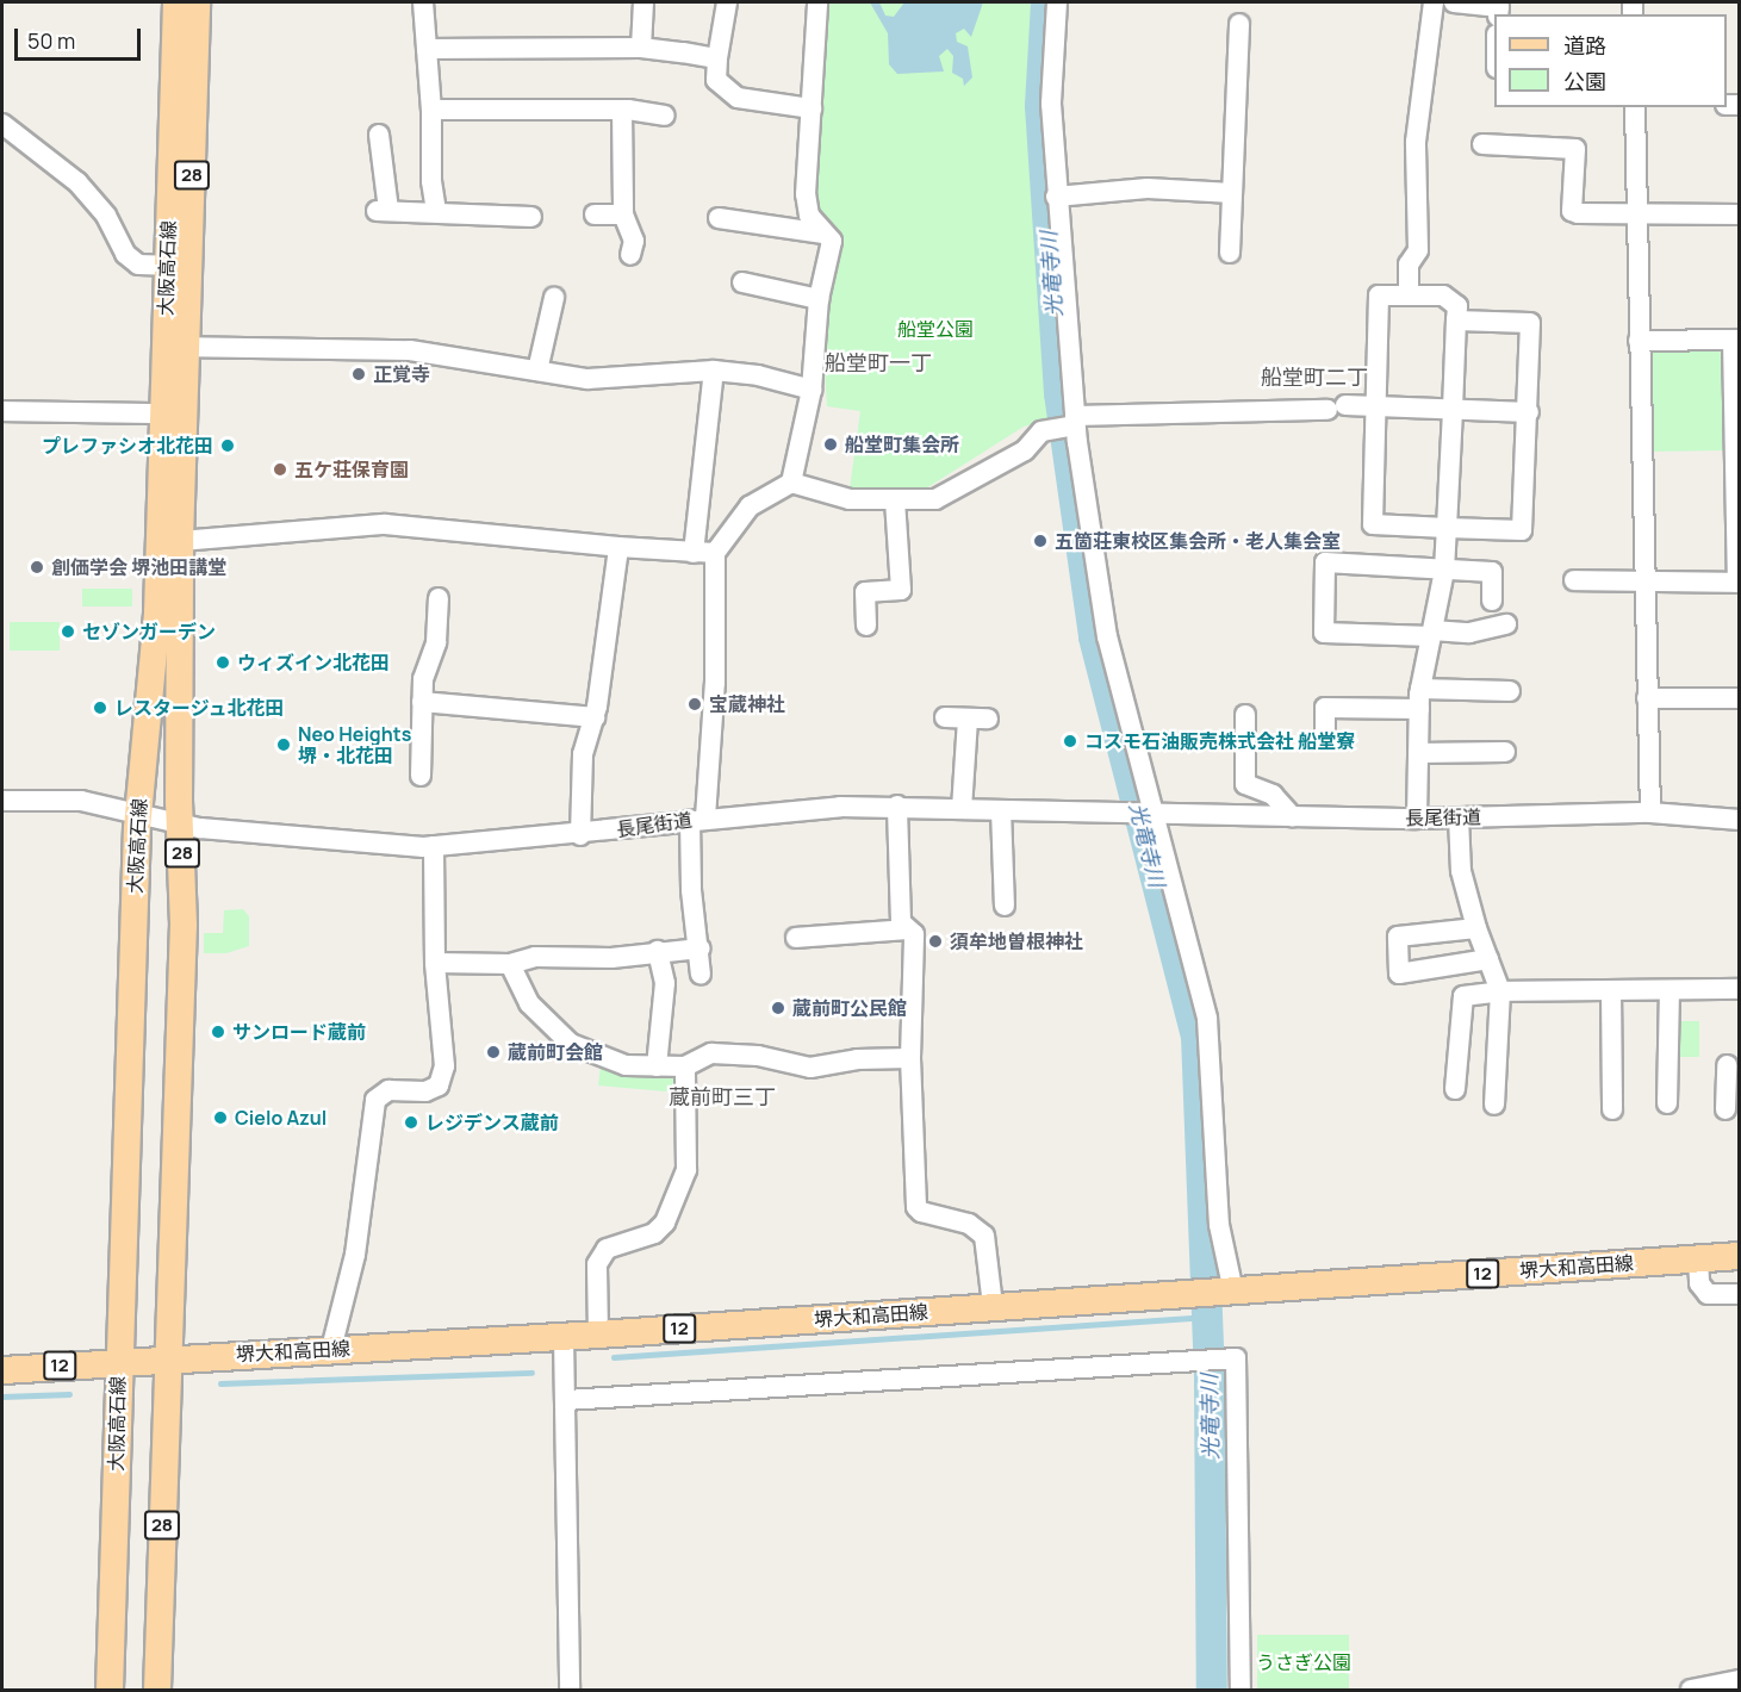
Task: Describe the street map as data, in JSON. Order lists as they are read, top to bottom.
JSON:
{
  "streets": {
    "main road": [
      "28",
      "大阪高石線",
      "堺大和高田線",
      "12"
    ],
    "street": ["長尾街道"]
  },
  "crossings": [
    ["大阪高石線", "長尾街道"],
    ["大阪高石線", "堺大和高田線"]
  ],
  "districts": ["船堂町一丁", "船堂町二丁", "蔵前町三丁"],
  "water": ["光竜寺川"],
  "parks": ["船堂公園", "うさぎ公園"],
  "places": [
    "正覚寺",
    "船堂町集会所",
    "プレファシオ北花田",
    "五ケ荘保育園",
    "五箇荘東校区集会所・老人集会室",
    "創価学会 堺池田講堂",
    "セゾンガーデン",
    "ウィズイン北花田",
    "宝蔵神社",
    "レスタージュ北花田",
    "コスモ石油販売株式会社 船堂寮",
    "Neo Heights 堺・北花田",
    "須牟地曽根神社",
    "蔵前町公民館",
    "サンロード蔵前",
    "蔵前町会館",
    "Cielo Azul",
    "レジデンス蔵前"
  ],
  "legend": ["道路", "公園"],
  "scale_bar": "50 m"
}
